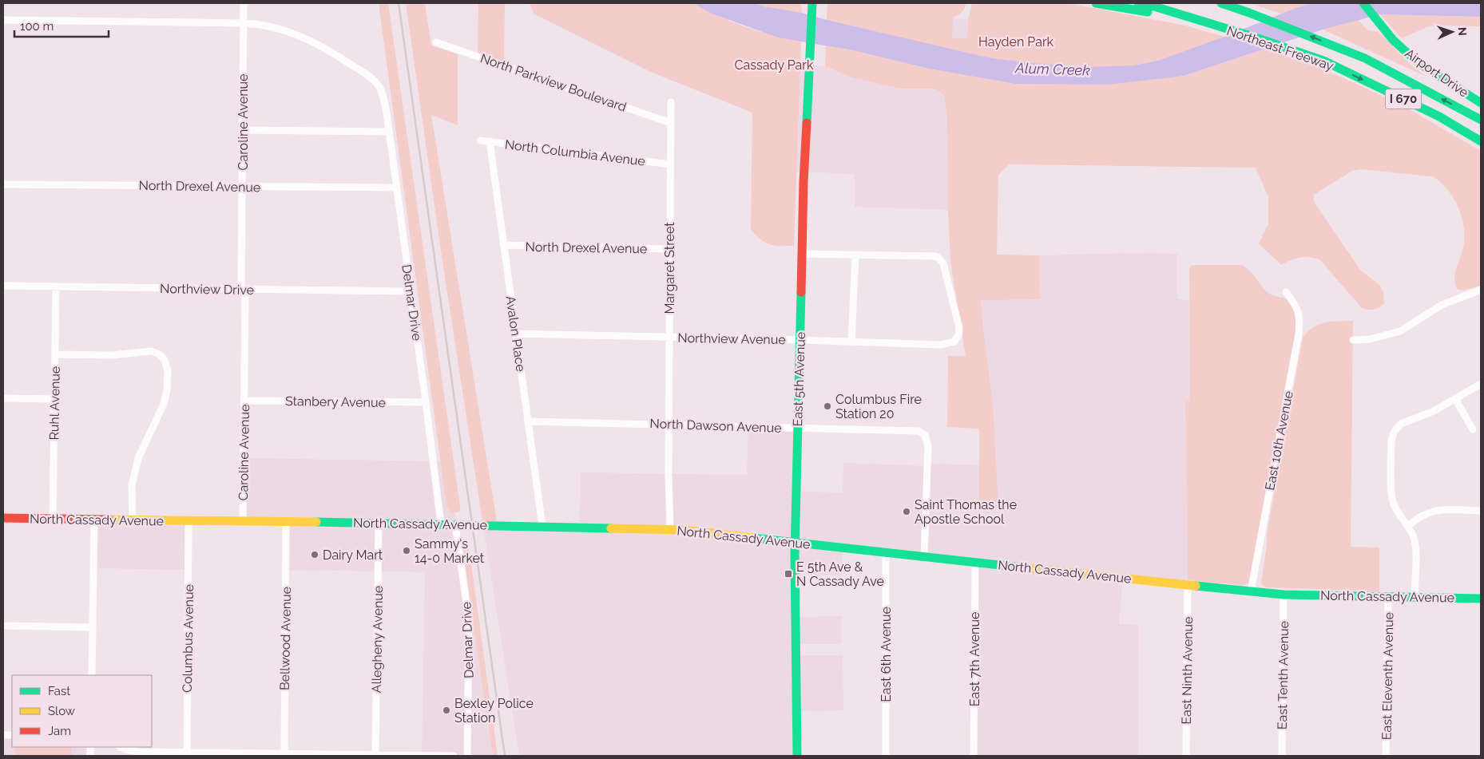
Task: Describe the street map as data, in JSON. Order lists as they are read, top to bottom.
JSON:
{
  "streets": {
    "main road": [
      "Northeast Freeway",
      "Airport Drive",
      "I 670",
      "East 5th Avenue",
      "North Cassady Avenue"
    ],
    "street": [
      "North Parkview Boulevard",
      "Caroline Avenue",
      "North Columbia Avenue",
      "North Drexel Avenue",
      "Margaret Street",
      "Northview Drive",
      "Delmar Drive",
      "Avalon Place",
      "Northview Avenue",
      "Stanbery Avenue",
      "Ruhl Avenue",
      "North Dawson Avenue",
      "East 10th Avenue",
      "Columbus Avenue",
      "Bellwood Avenue",
      "Allegheny Avenue",
      "East 6th Avenue",
      "East 7th Avenue",
      "East Ninth Avenue",
      "East Tenth Avenue",
      "East Eleventh Avenue"
    ]
  },
  "crossings": [
    ["North Parkview Boulevard", "Margaret Street"],
    ["Caroline Avenue", "North Drexel Avenue"],
    ["Caroline Avenue", "Northview Drive"],
    ["Caroline Avenue", "Delmar Drive"],
    ["Caroline Avenue", "Stanbery Avenue"],
    ["Caroline Avenue", "North Cassady Avenue"],
    ["North Columbia Avenue", "Margaret Street"],
    ["North Columbia Avenue", "Avalon Place"],
    ["North Drexel Avenue", "Margaret Street"],
    ["North Drexel Avenue", "Delmar Drive"],
    ["North Drexel Avenue", "Avalon Place"],
    ["Margaret Street", "Northview Avenue"],
    ["Margaret Street", "North Dawson Avenue"],
    ["Margaret Street", "North Cassady Avenue"],
    ["Northview Drive", "Delmar Drive"],
    ["Northview Drive", "Ruhl Avenue"],
    ["Delmar Drive", "Stanbery Avenue"],
    ["Delmar Drive", "North Cassady Avenue"],
    ["Avalon Place", "Northview Avenue"],
    ["Avalon Place", "North Dawson Avenue"],
    ["Avalon Place", "North Cassady Avenue"],
    ["Northview Avenue", "East 5th Avenue"],
    ["East 5th Avenue", "North Dawson Avenue"],
    ["East 5th Avenue", "North Cassady Avenue"],
    ["Ruhl Avenue", "North Cassady Avenue"],
    ["North Dawson Avenue", "North Cassady Avenue"],
    ["East 10th Avenue", "North Cassady Avenue"],
    ["North Cassady Avenue", "Columbus Avenue"],
    ["North Cassady Avenue", "Bellwood Avenue"],
    ["North Cassady Avenue", "Allegheny Avenue"],
    ["North Cassady Avenue", "East 6th Avenue"],
    ["North Cassady Avenue", "East 7th Avenue"],
    ["North Cassady Avenue", "East Ninth Avenue"],
    ["North Cassady Avenue", "East Tenth Avenue"],
    ["North Cassady Avenue", "East Eleventh Avenue"]
  ],
  "water": ["Alum Creek"],
  "parks": ["Hayden Park", "Cassady Park"],
  "places": {
    "other": [
      "Columbus Fire Station 20",
      "Saint Thomas the Apostle School",
      "Sammy's 14-0 Market",
      "Dairy Mart",
      "Bexley Police Station"
    ],
    "transit": ["E 5th Ave & N Cassady Ave"]
  },
  "legend": ["Fast", "Slow", "Jam"],
  "scale_bar": "100 m",
  "north": "right"
}
